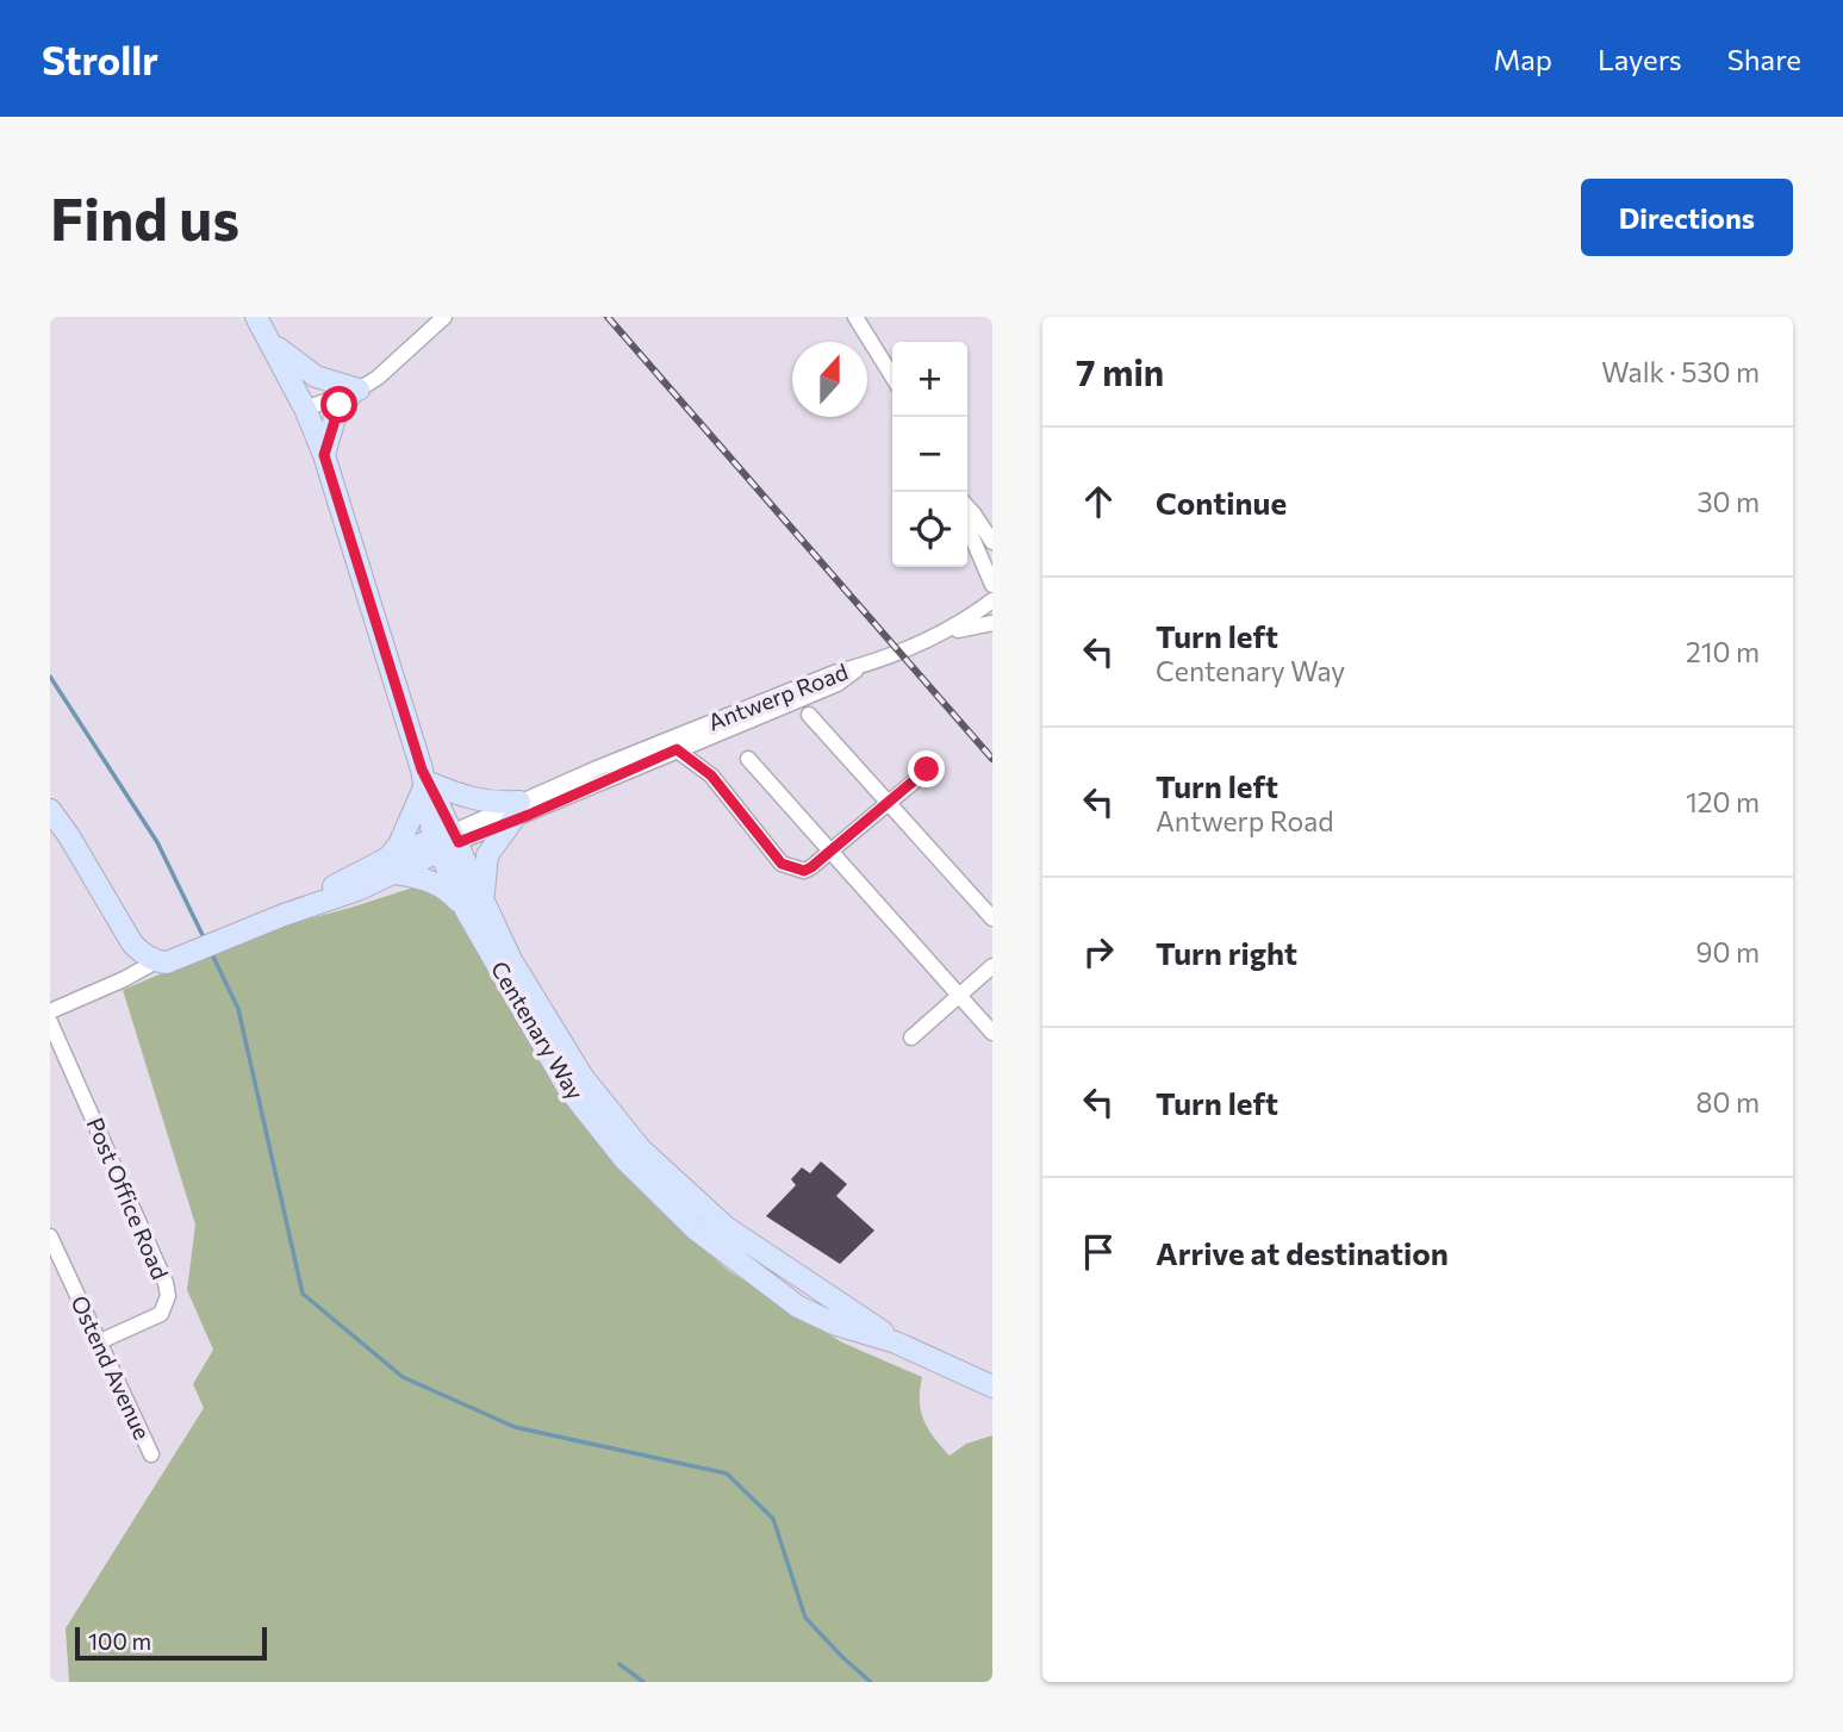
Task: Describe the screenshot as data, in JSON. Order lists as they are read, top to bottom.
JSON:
{
  "streets": {
    "main road": ["Antwerp Road", "Centenary Way"],
    "street": ["Post Office Road", "Ostend Avenue"]
  },
  "crossings": [
    ["Antwerp Road", "Centenary Way"],
    ["Post Office Road", "Ostend Avenue"]
  ],
  "scale_bar": "100 m",
  "north": "top",
  "page": {
    "header": "Strollr",
    "nav": ["Map", "Layers", "Share"],
    "buttons": "Directions",
    "title": "Find us",
    "heading": ["7 min", "Walk · 530 m"],
    "map_buttons": ["+", "−"],
    "list": [
      ["Continue", "30 m"],
      ["Turn left", "Centenary Way", "210 m"],
      ["Turn left", "Antwerp Road", "120 m"],
      ["Turn right", "90 m"],
      ["Turn left", "80 m"],
      "Arrive at destination"
    ],
    "scale": "100 m"
  }
}
